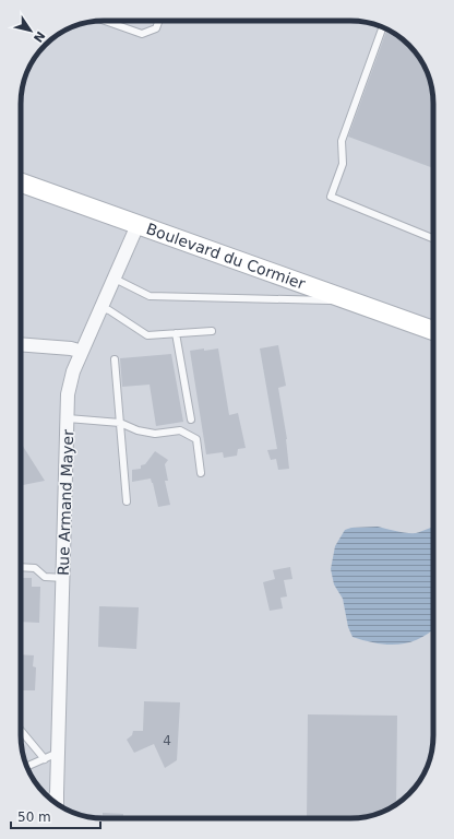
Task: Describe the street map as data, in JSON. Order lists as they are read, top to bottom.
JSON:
{
  "streets": {
    "street": ["Boulevard du Cormier", "Rue Armand Mayer"]
  },
  "crossings": [
    ["Boulevard du Cormier", "Rue Armand Mayer"]
  ],
  "house_numbers": ["4"],
  "scale_bar": "50 m",
  "north": "bottom right"
}
